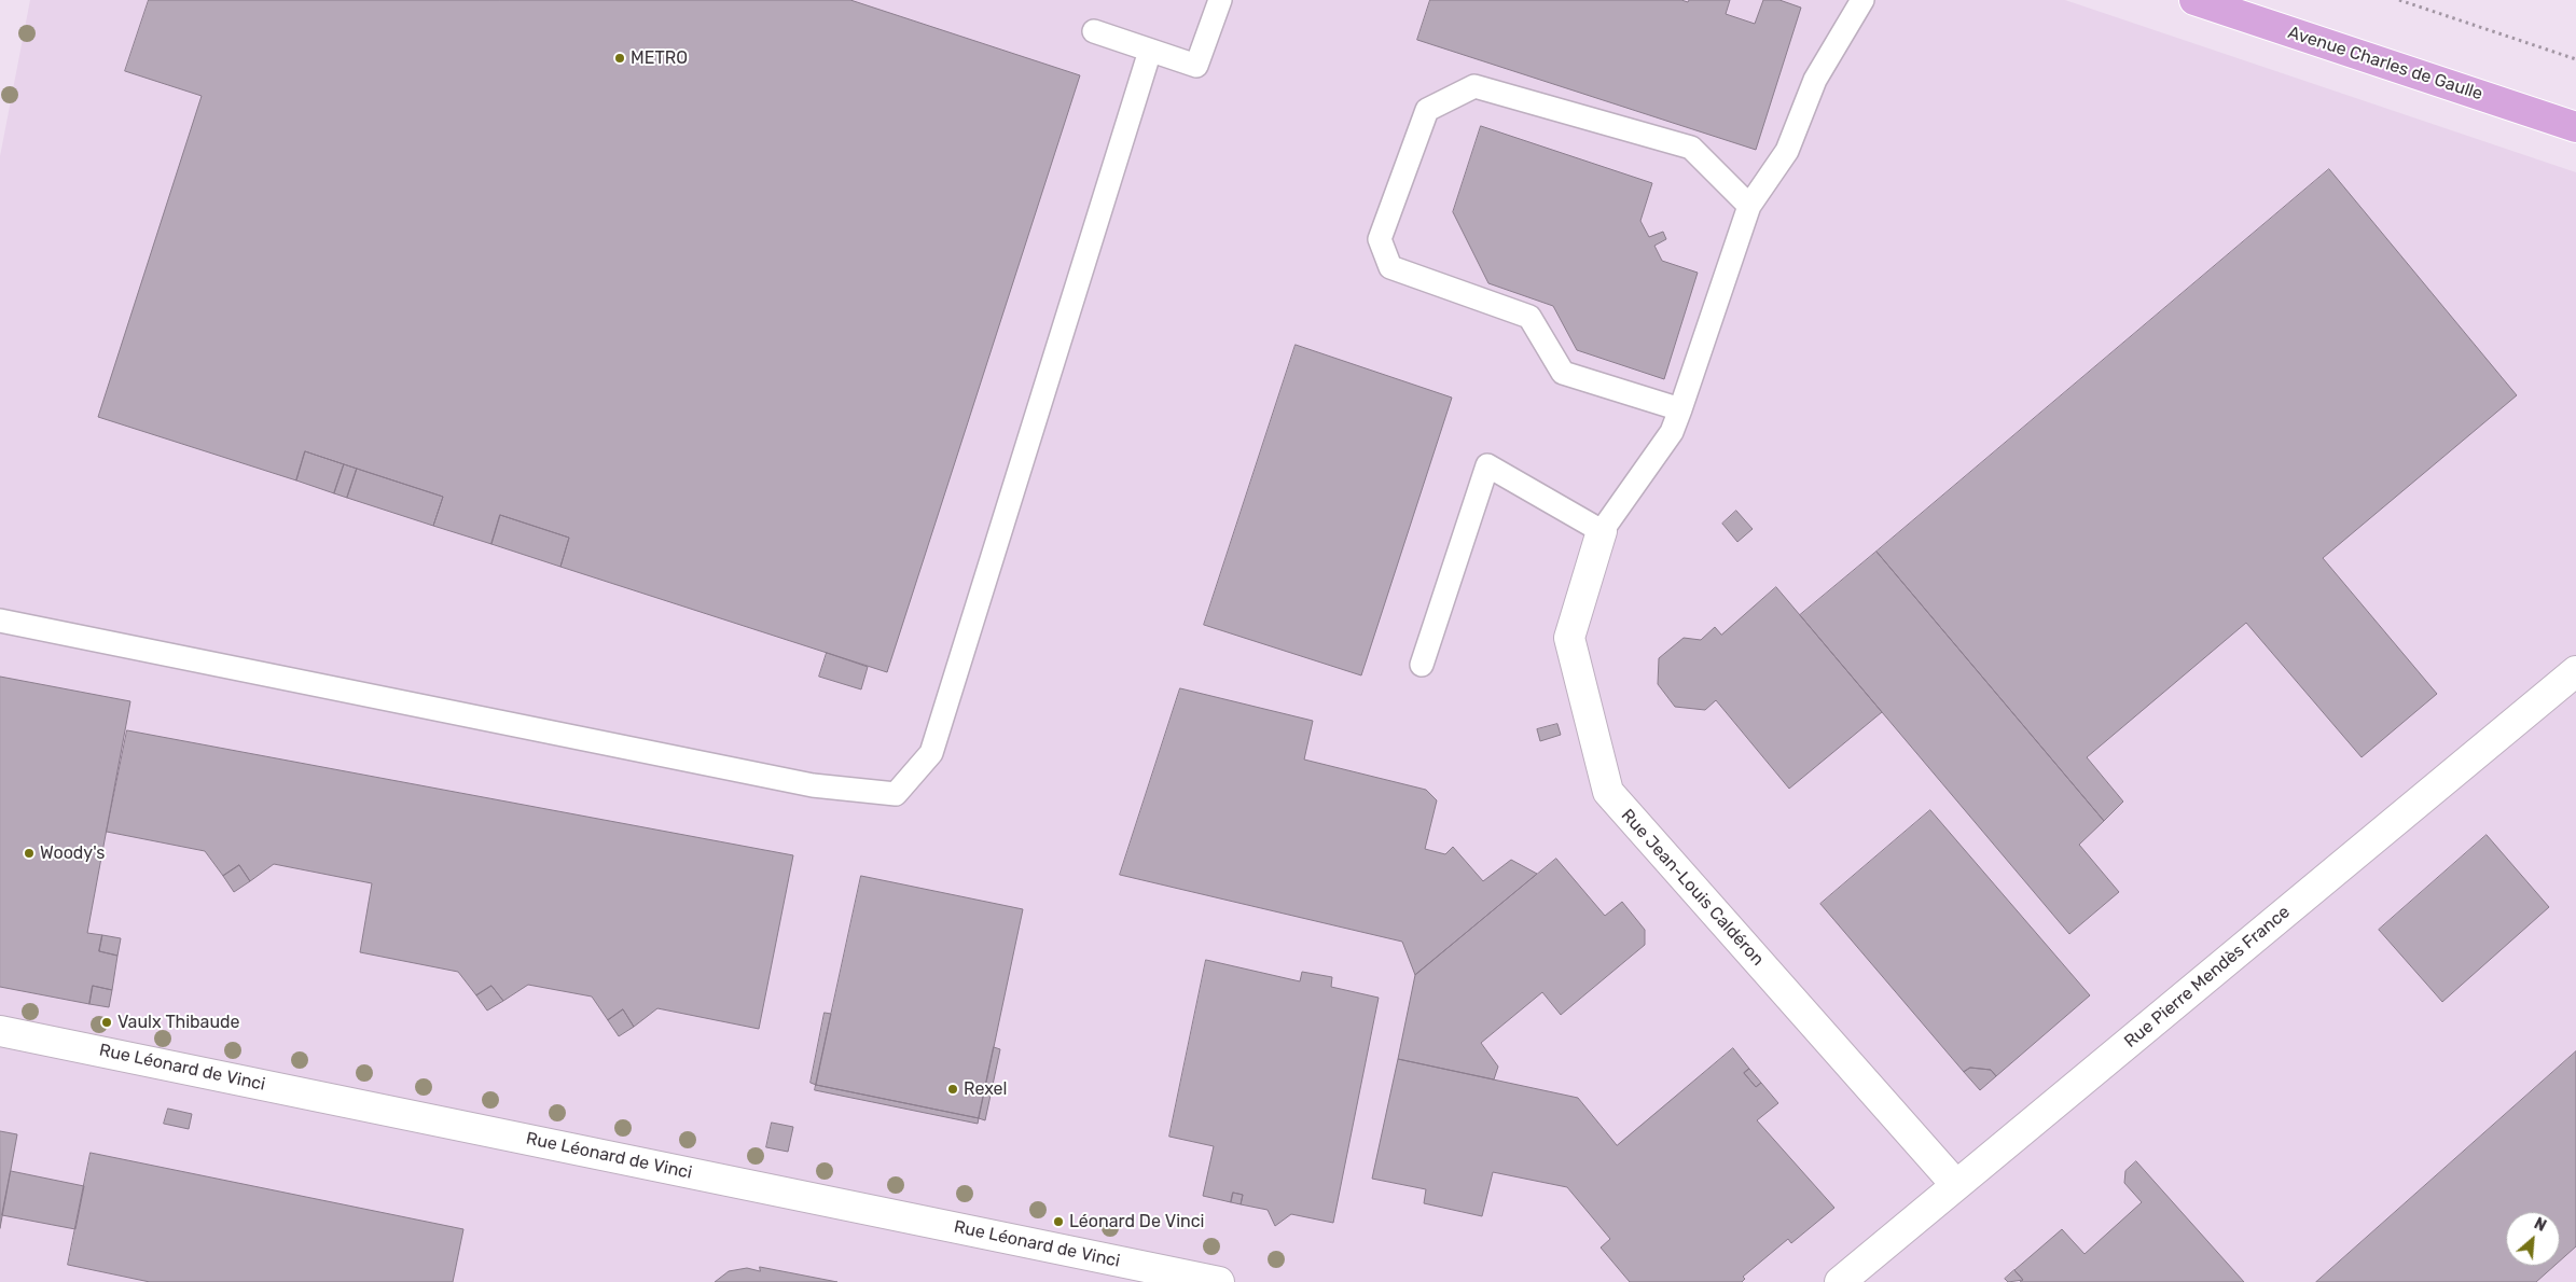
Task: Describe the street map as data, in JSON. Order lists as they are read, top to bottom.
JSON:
{
  "streets": {
    "main road": ["Avenue Charles de Gaulle"],
    "street": ["Rue Jean-Louis Caldéron", "Rue Pierre Mendès France", "Rue Léonard de Vinci"]
  },
  "crossings": [
    ["Rue Jean-Louis Caldéron", "Rue Pierre Mendès France"]
  ],
  "places": [
    "METRO",
    "Woody's",
    "Vaulx Thibaude",
    "Rexel",
    "Léonard De Vinci"
  ],
  "north": "top right"
}
